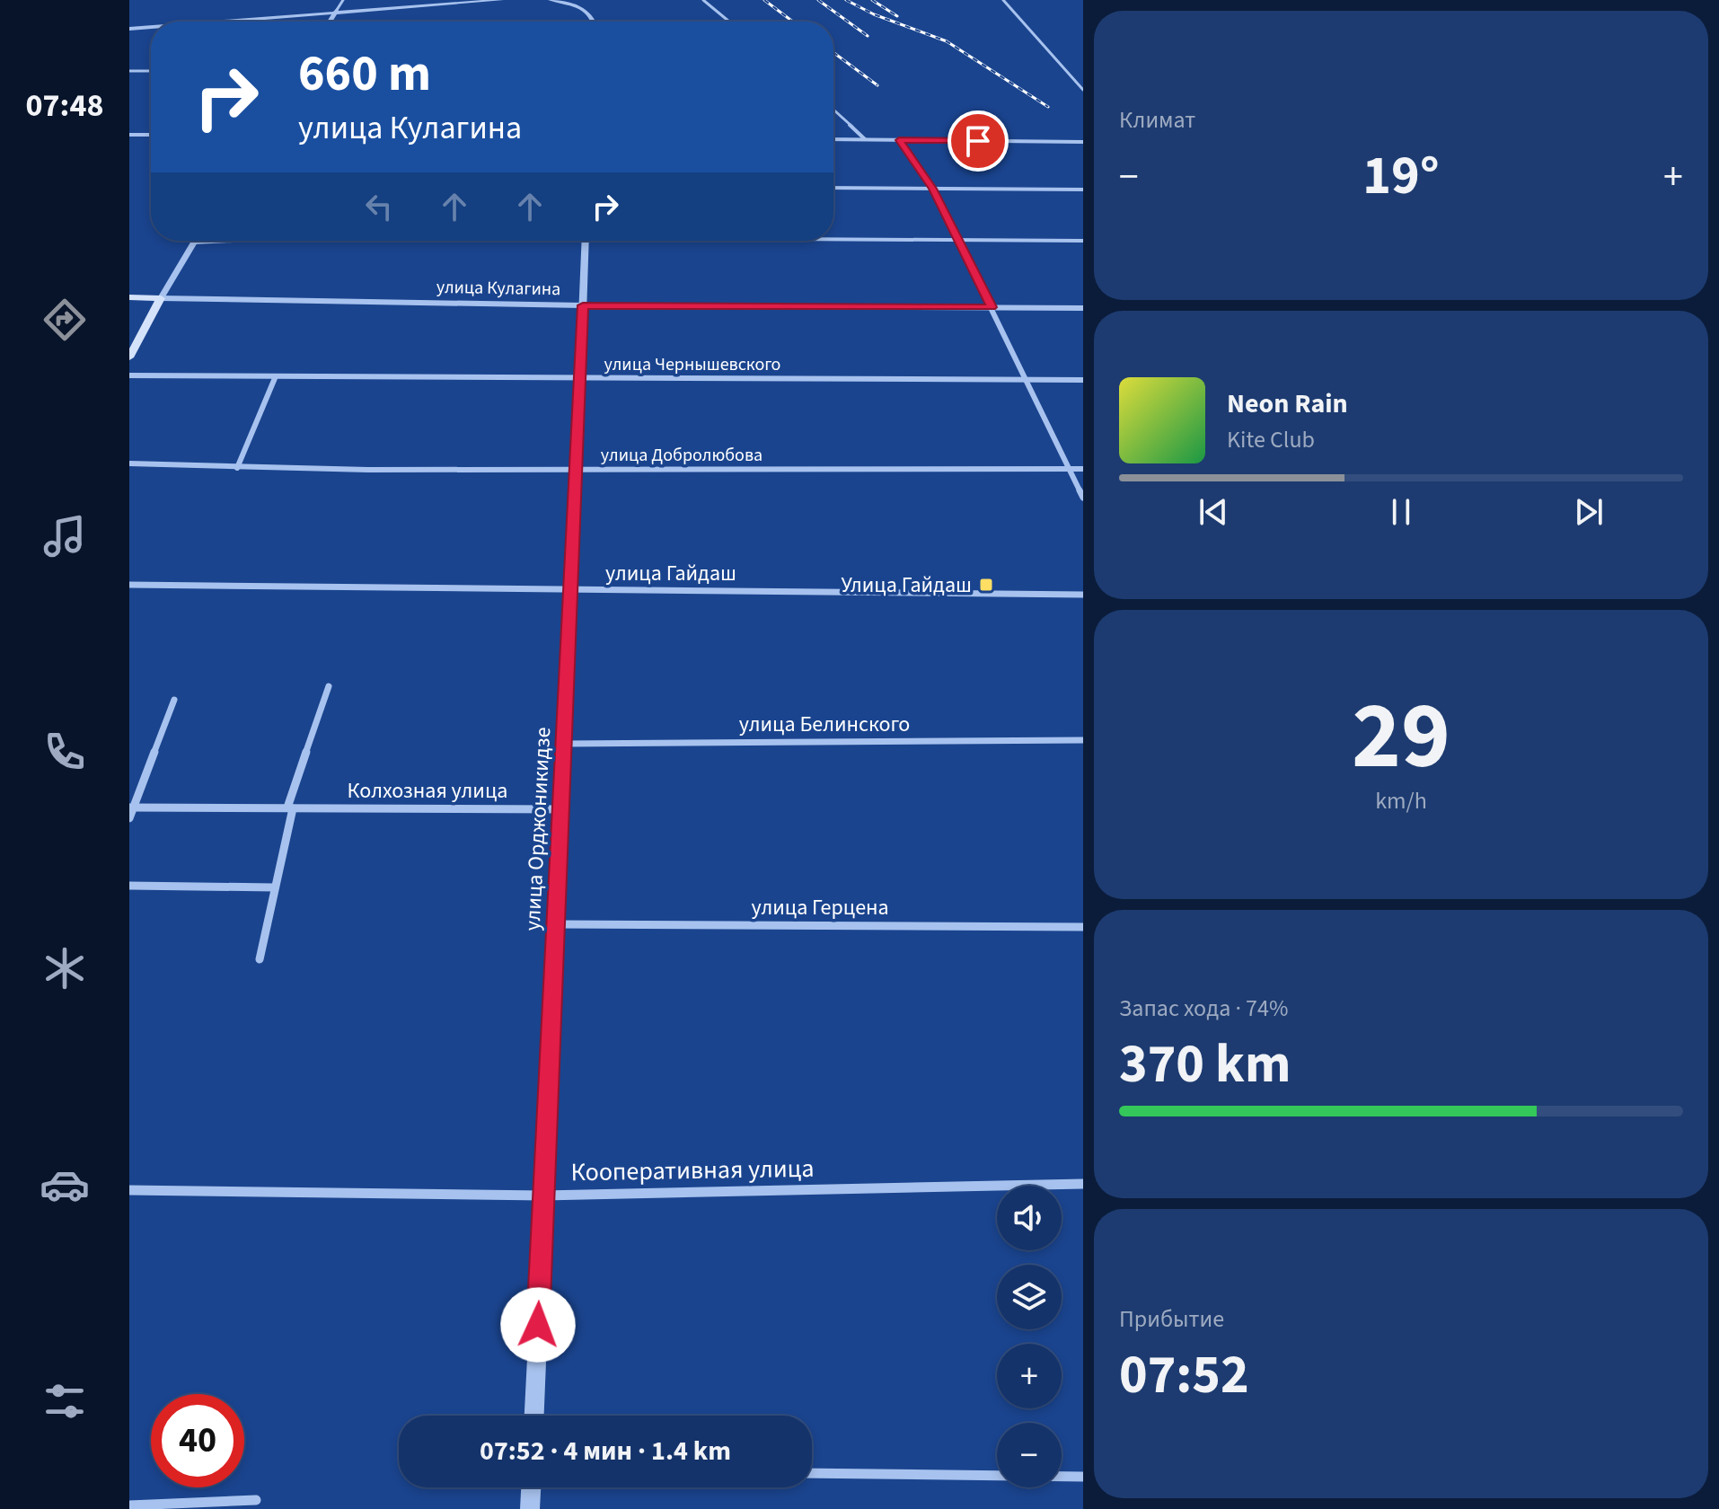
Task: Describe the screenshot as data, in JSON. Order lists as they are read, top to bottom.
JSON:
{
  "streets": {
    "main road": ["улица Кулагина"],
    "street": [
      "улица Чернышевского",
      "улица Добролюбова",
      "улица Гайдаш",
      "улица Белинского",
      "Колхозная улица",
      "улица Орджоникидзе",
      "улица Герцена",
      "Кооперативная улица"
    ]
  },
  "crossings": [
    ["улица Кулагина", "улица Орджоникидзе"],
    ["улица Чернышевского", "улица Орджоникидзе"],
    ["улица Добролюбова", "улица Орджоникидзе"],
    ["улица Гайдаш", "улица Орджоникидзе"],
    ["улица Белинского", "улица Орджоникидзе"],
    ["Колхозная улица", "улица Орджоникидзе"],
    ["улица Орджоникидзе", "улица Герцена"],
    ["улица Орджоникидзе", "Кооперативная улица"]
  ],
  "places": {
    "transit": ["Улица Гайдаш"]
  },
  "page": {
    "tabs": "07:48",
    "tile": [
      "Климат",
      ["29", "km/h"],
      ["Запас хода · 74%", "370 km"],
      ["Прибытие", "07:52"]
    ],
    "turn": ["660 m", "улица Кулагина"],
    "heat": ["−", "19°", "+"],
    "song": ["Neon Rain", "Kite Club"],
    "map_buttons": ["+", "−"],
    "limit": "40",
    "trip": "07:52 · 4 мин · 1.4 km"
  }
}
